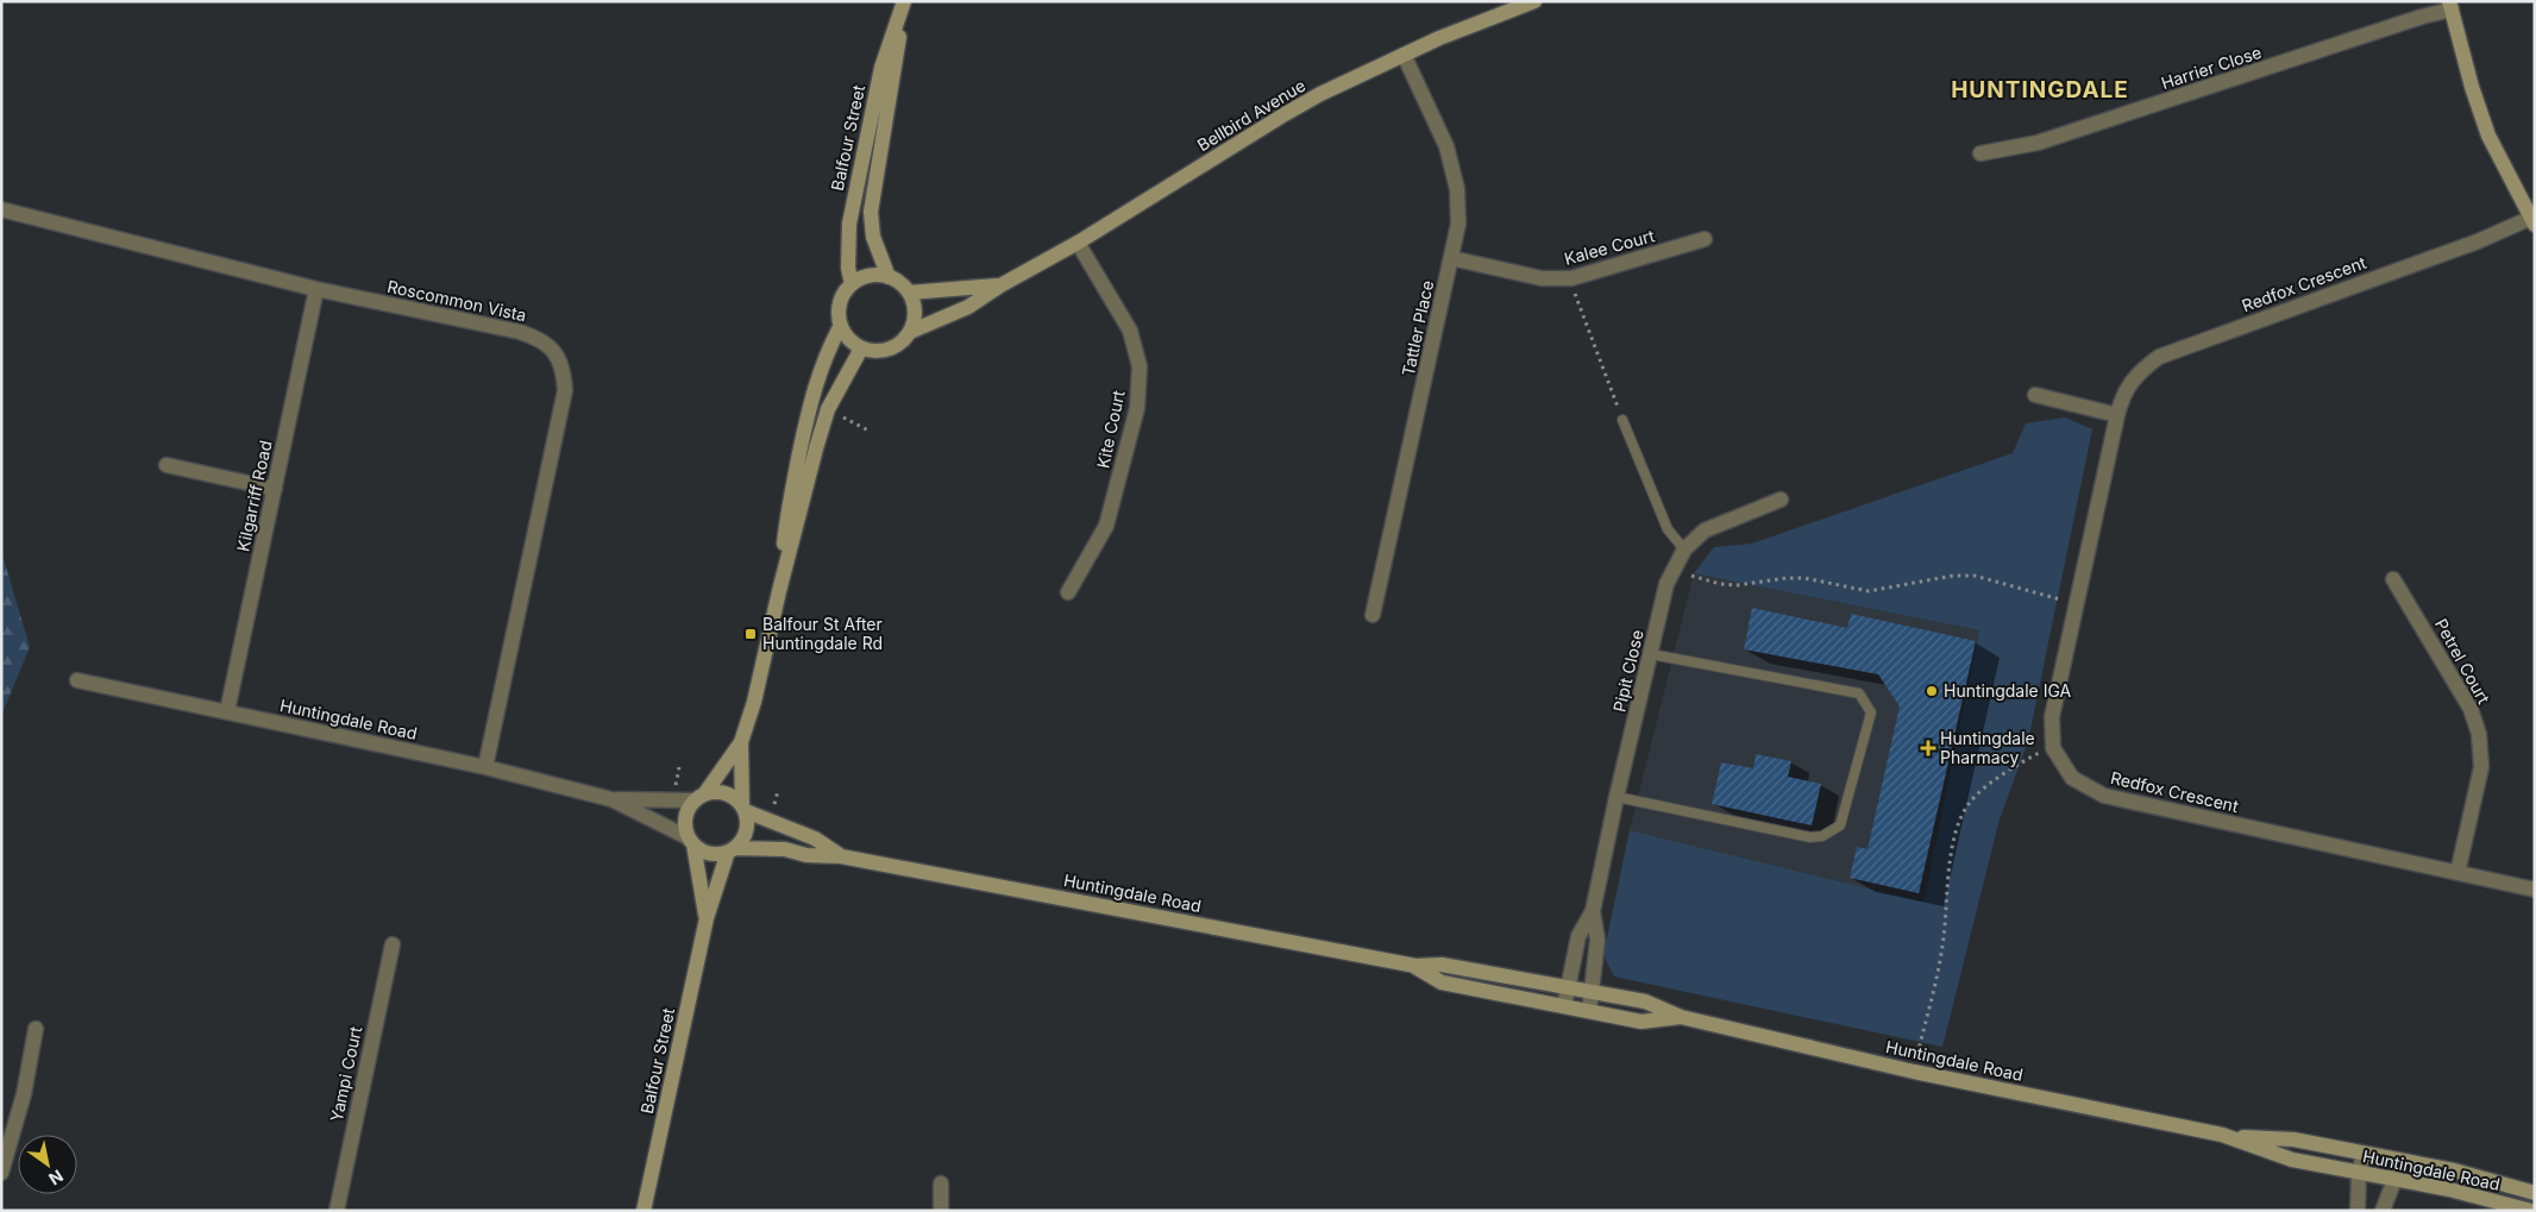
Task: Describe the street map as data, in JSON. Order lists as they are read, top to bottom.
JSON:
{
  "streets": {
    "street": [
      "Harrier Close",
      "Bellbird Avenue",
      "Balfour Street",
      "Kalee Court",
      "Redfox Crescent",
      "Roscommon Vista",
      "Tattler Place",
      "Kite Court",
      "Kilgarriff Road",
      "Petrel Court",
      "Pipit Close",
      "Huntingdale Road",
      "Yampi Court"
    ]
  },
  "crossings": [
    ["Bellbird Avenue", "Balfour Street"],
    ["Bellbird Avenue", "Tattler Place"],
    ["Bellbird Avenue", "Kite Court"],
    ["Balfour Street", "Huntingdale Road"],
    ["Kalee Court", "Tattler Place"],
    ["Redfox Crescent", "Petrel Court"],
    ["Roscommon Vista", "Kilgarriff Road"],
    ["Roscommon Vista", "Huntingdale Road"],
    ["Kilgarriff Road", "Huntingdale Road"],
    ["Pipit Close", "Huntingdale Road"]
  ],
  "districts": ["HUNTINGDALE"],
  "places": {
    "transit": ["Balfour St After Huntingdale Rd"],
    "other": ["Huntingdale IGA"],
    "health": ["Huntingdale Pharmacy"]
  },
  "north": "bottom right"
}
